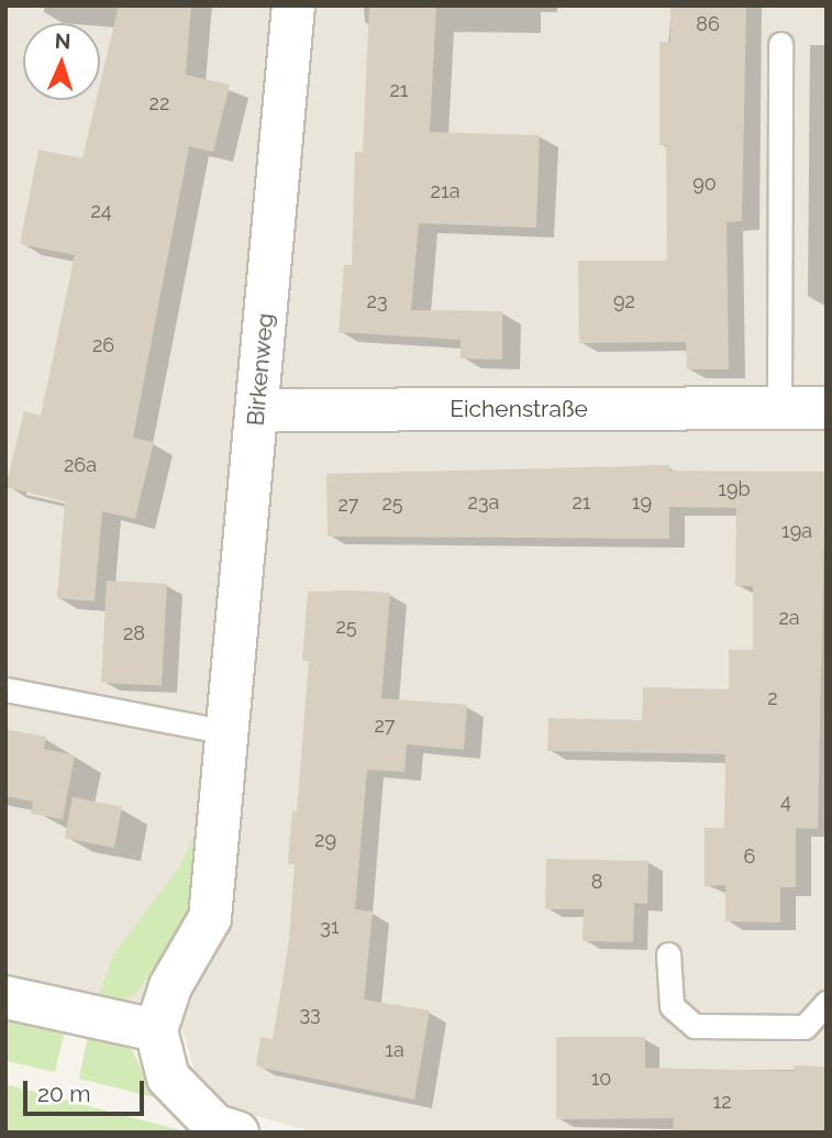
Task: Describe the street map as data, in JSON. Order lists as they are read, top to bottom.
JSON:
{
  "streets": {
    "street": ["Birkenweg", "Eichenstraße"]
  },
  "crossings": [
    ["Birkenweg", "Eichenstraße"]
  ],
  "house_numbers": [
    "86",
    "21",
    "22",
    "90",
    "21a",
    "24",
    "23",
    "92",
    "26",
    "26a",
    "19b",
    "23a",
    "21",
    "19",
    "25",
    "27",
    "19a",
    "2a",
    "25",
    "28",
    "2",
    "27",
    "4",
    "29",
    "6",
    "8",
    "31",
    "33",
    "1a",
    "10",
    "12"
  ],
  "scale_bar": "20 m",
  "north": "top"
}
